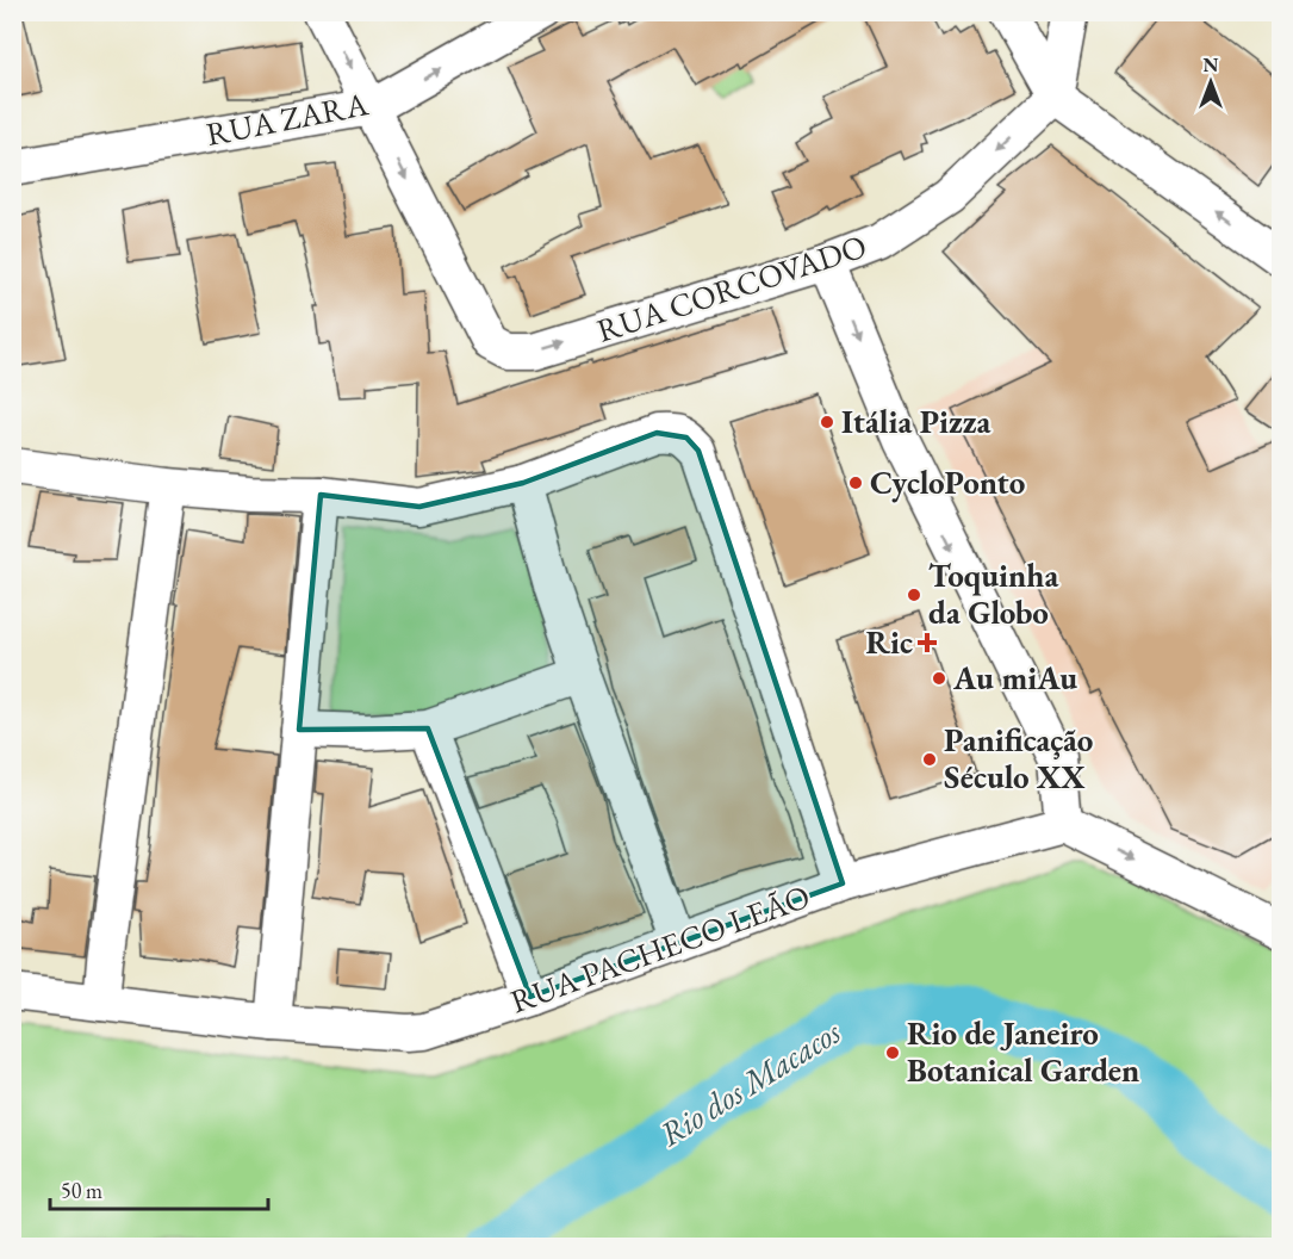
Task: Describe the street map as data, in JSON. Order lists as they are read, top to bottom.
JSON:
{
  "streets": {
    "street": ["RUA ZARA", "RUA CORCOVADO", "RUA PACHECO LEÃO"]
  },
  "crossings": [
    ["RUA ZARA", "RUA CORCOVADO"]
  ],
  "water": ["Rio dos Macacos"],
  "places": {
    "other": [
      "Itália Pizza",
      "CycloPonto",
      "Toquinha da Globo",
      "Au miAu",
      "Panificação Século XX",
      "Rio de Janeiro Botanical Garden"
    ],
    "health": ["Ric"]
  },
  "scale_bar": "50 m",
  "north": "top"
}
